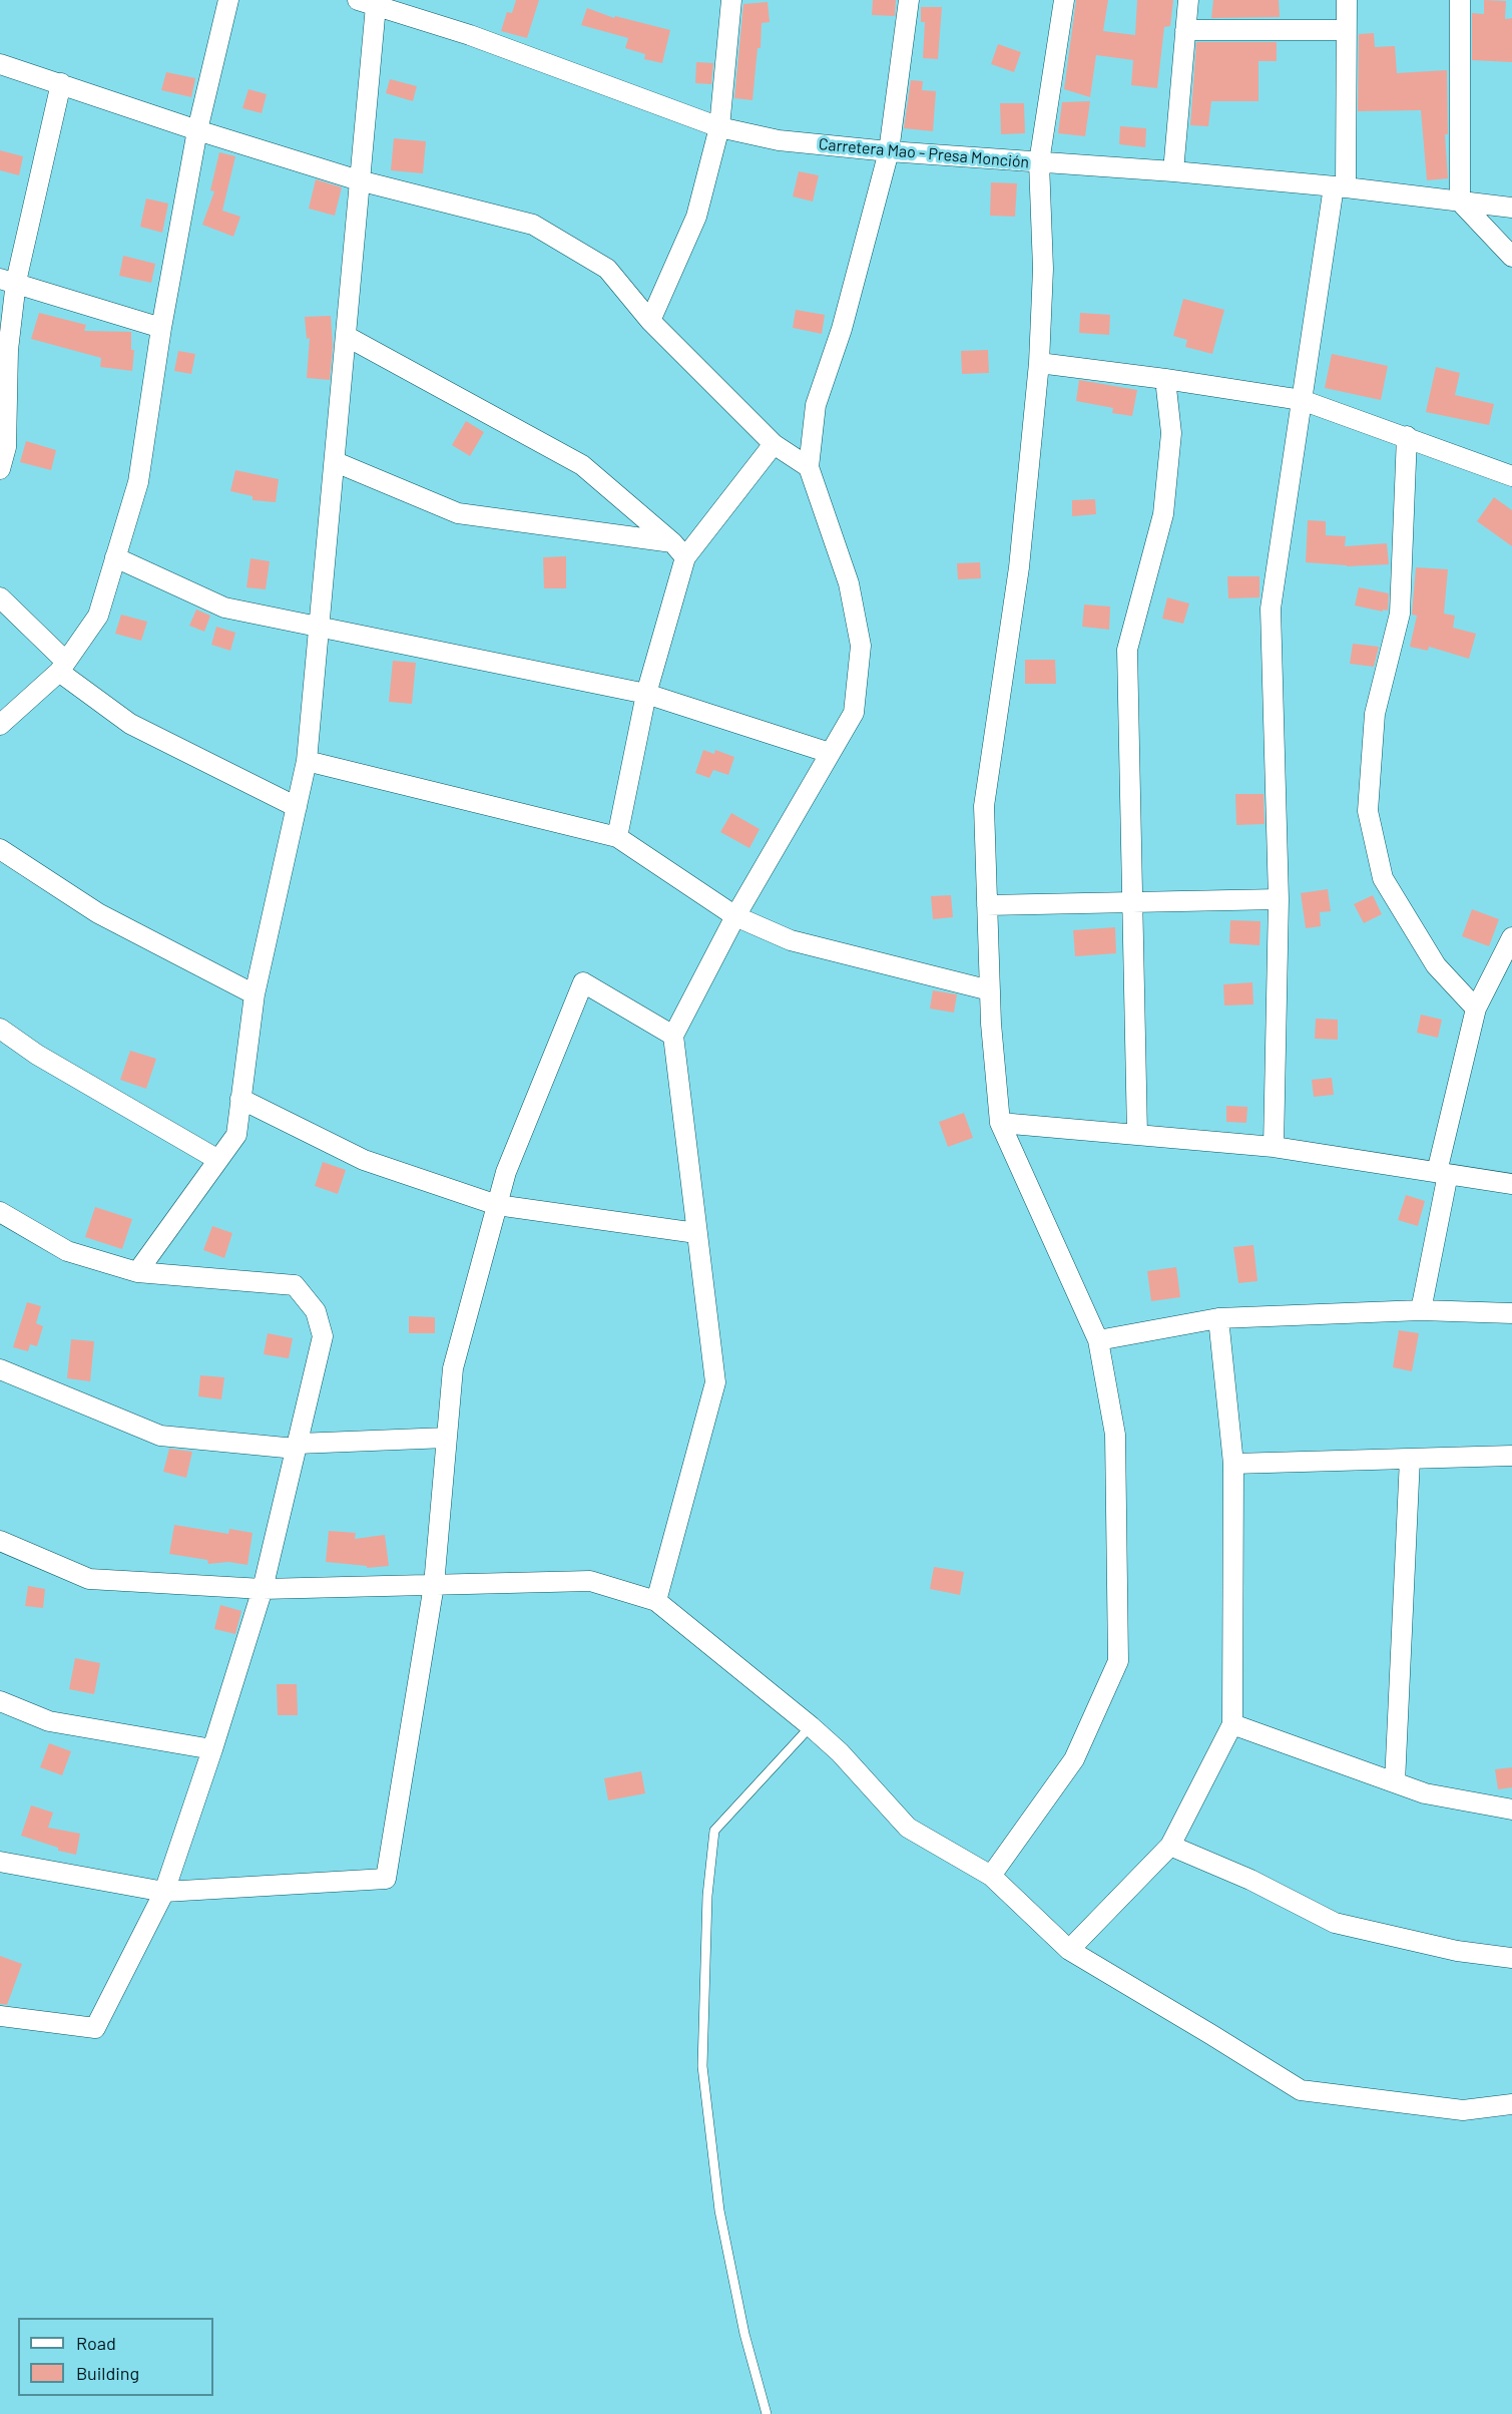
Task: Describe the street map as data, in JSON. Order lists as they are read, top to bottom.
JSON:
{
  "streets": {
    "street": ["Carretera Mao - Presa Monción"]
  },
  "legend": ["Road", "Building"]
}
